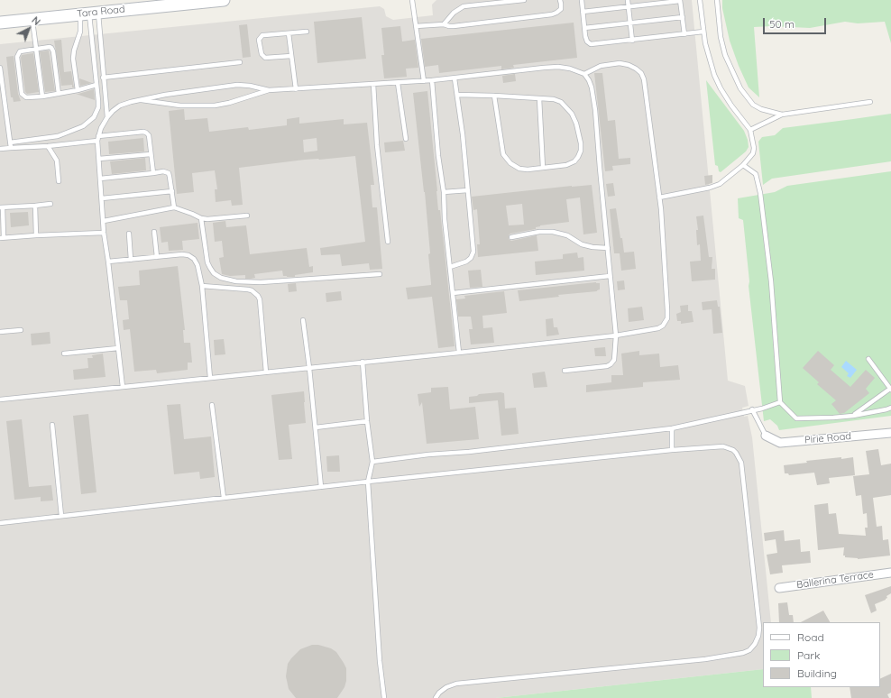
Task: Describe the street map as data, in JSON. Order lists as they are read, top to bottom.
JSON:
{
  "streets": {
    "street": ["Tara Road", "Pirie Road", "Ballerina Terrace"]
  },
  "legend": ["Road", "Park", "Building"],
  "scale_bar": "50 m",
  "north": "top right"
}
